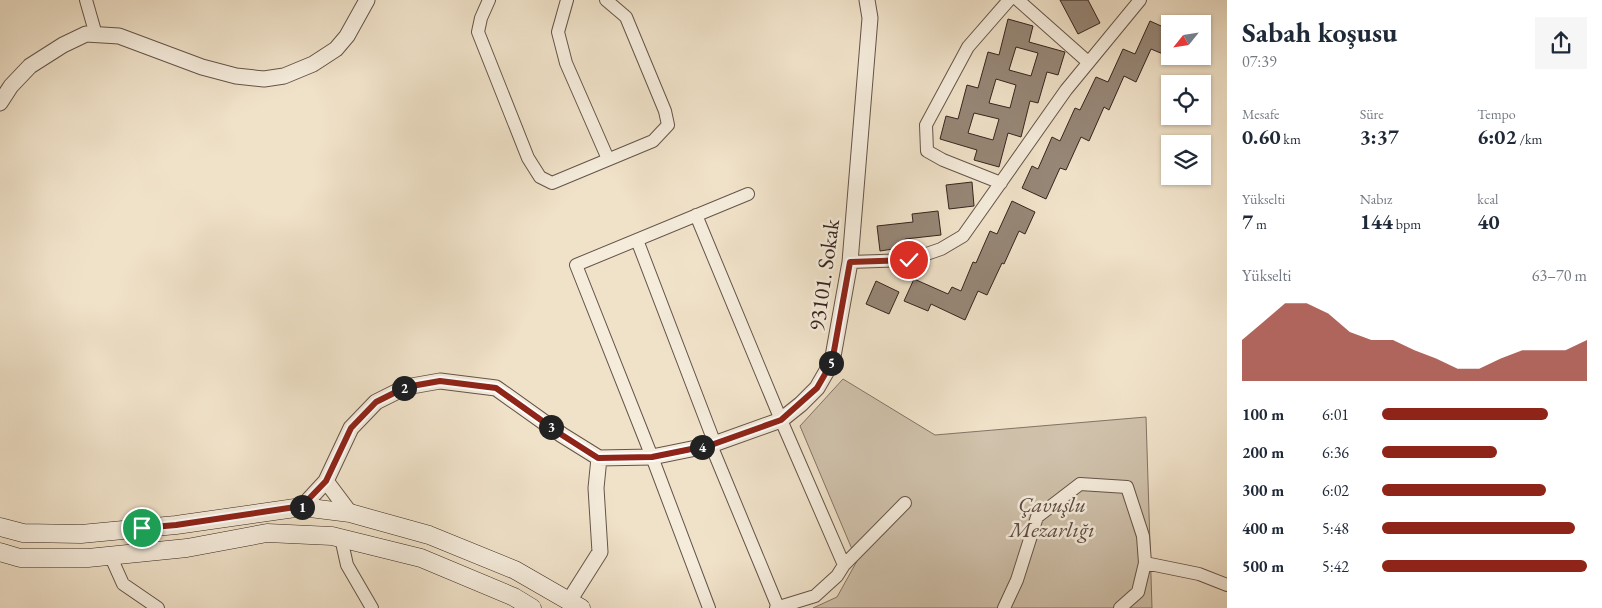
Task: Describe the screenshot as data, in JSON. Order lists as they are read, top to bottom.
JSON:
{
  "streets": {
    "street": ["93101. Sokak"]
  },
  "parks": ["Çavuşlu Mezarlığı"],
  "north": "bottom left",
  "page": {
    "heading": ["Sabah koşusu", "07:39"],
    "stats": [
      ["Mesafe", "0.60 km"],
      ["Süre", "3:37"],
      ["Tempo", "6:02 /km"],
      ["Yükselti", "7 m"],
      ["Nabız", "144 bpm"],
      ["kcal", "40"]
    ],
    "chart": ["Yükselti", "63–70 m"],
    "pins": [
      "5",
      "2",
      "3",
      "4",
      "1"
    ],
    "list": [
      {
        "name": "100 m",
        "note": "6:01"
      },
      {
        "name": "200 m",
        "note": "6:36"
      },
      {
        "name": "300 m",
        "note": "6:02"
      },
      {
        "name": "400 m",
        "note": "5:48"
      },
      {
        "name": "500 m",
        "note": "5:42"
      }
    ]
  }
}
